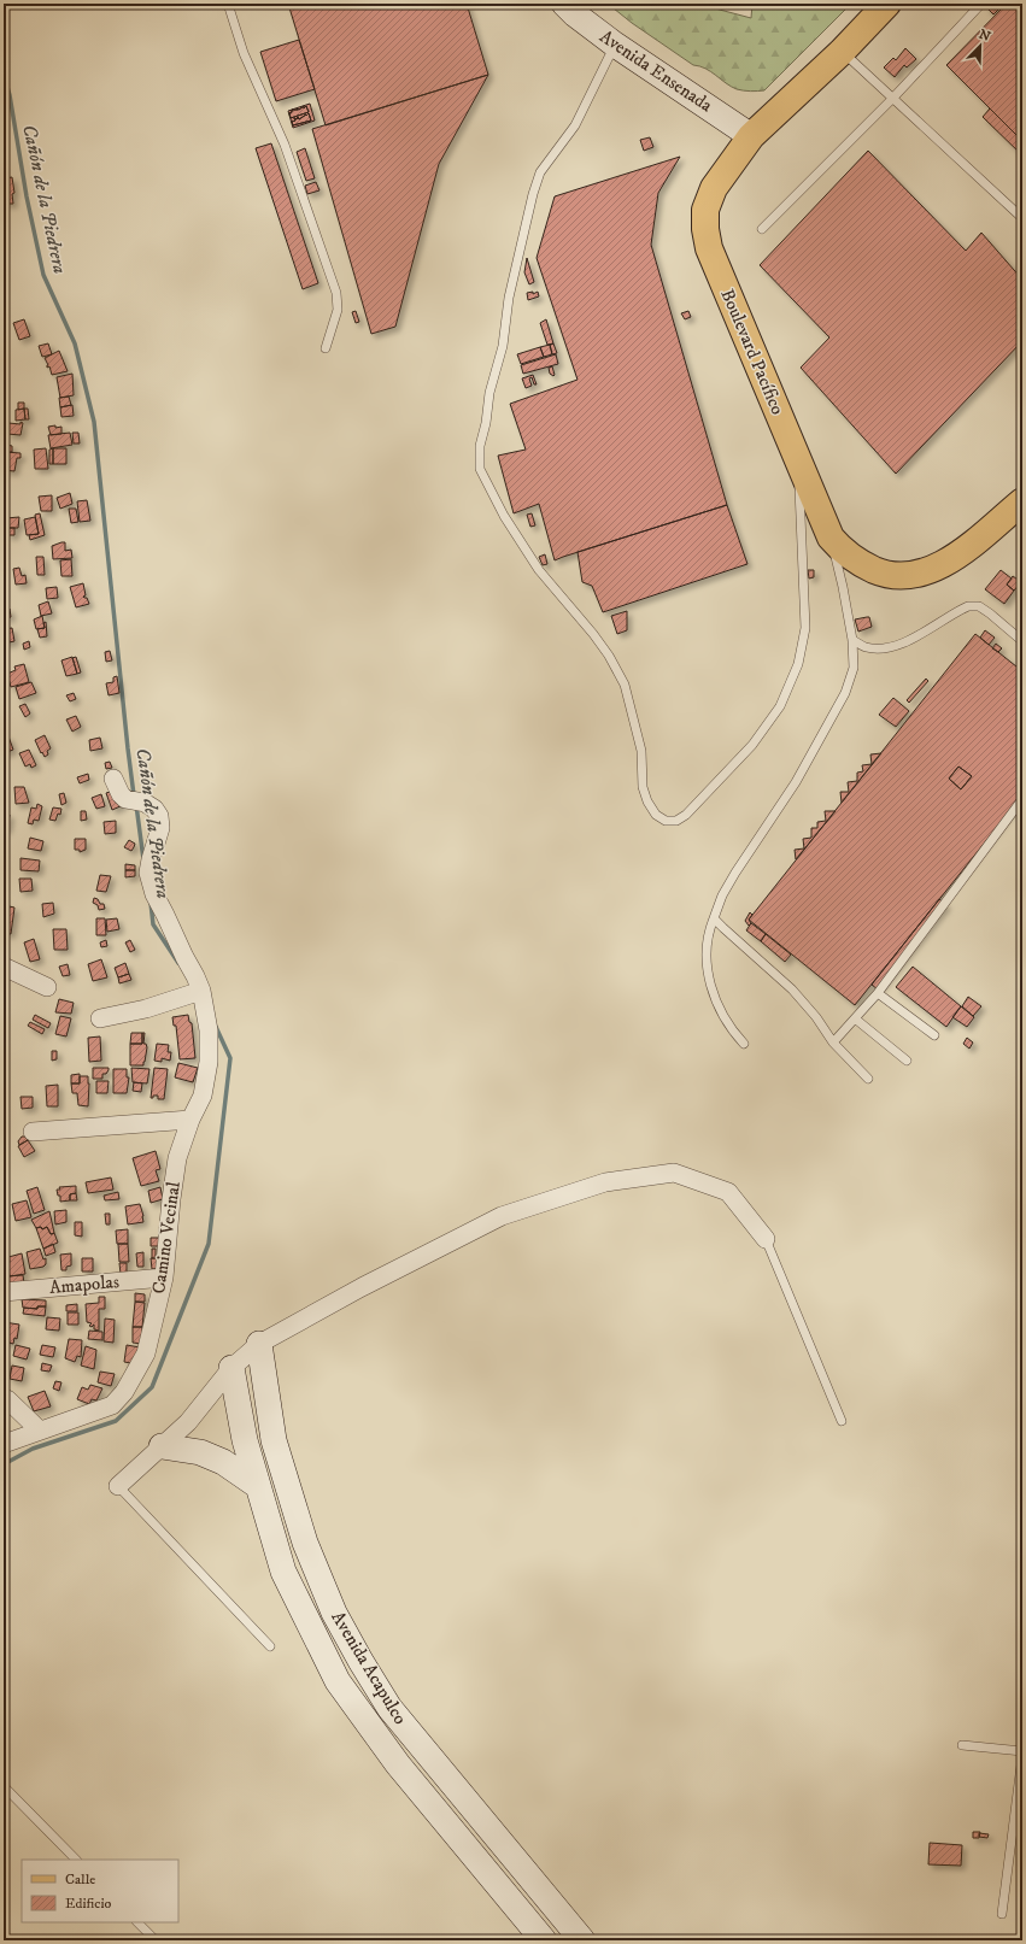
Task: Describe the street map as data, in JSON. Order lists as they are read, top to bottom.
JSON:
{
  "streets": {
    "main road": ["Avenida Ensenada", "Boulevard Pacífico", "Avenida Acapulco"],
    "street": ["Camino Vecinal", "Amapolas"]
  },
  "crossings": [
    ["Avenida Ensenada", "Boulevard Pacífico"],
    ["Camino Vecinal", "Amapolas"]
  ],
  "water": ["Cañón de la Piedrera"],
  "legend": ["Calle", "Edificio"],
  "north": "top right"
}
